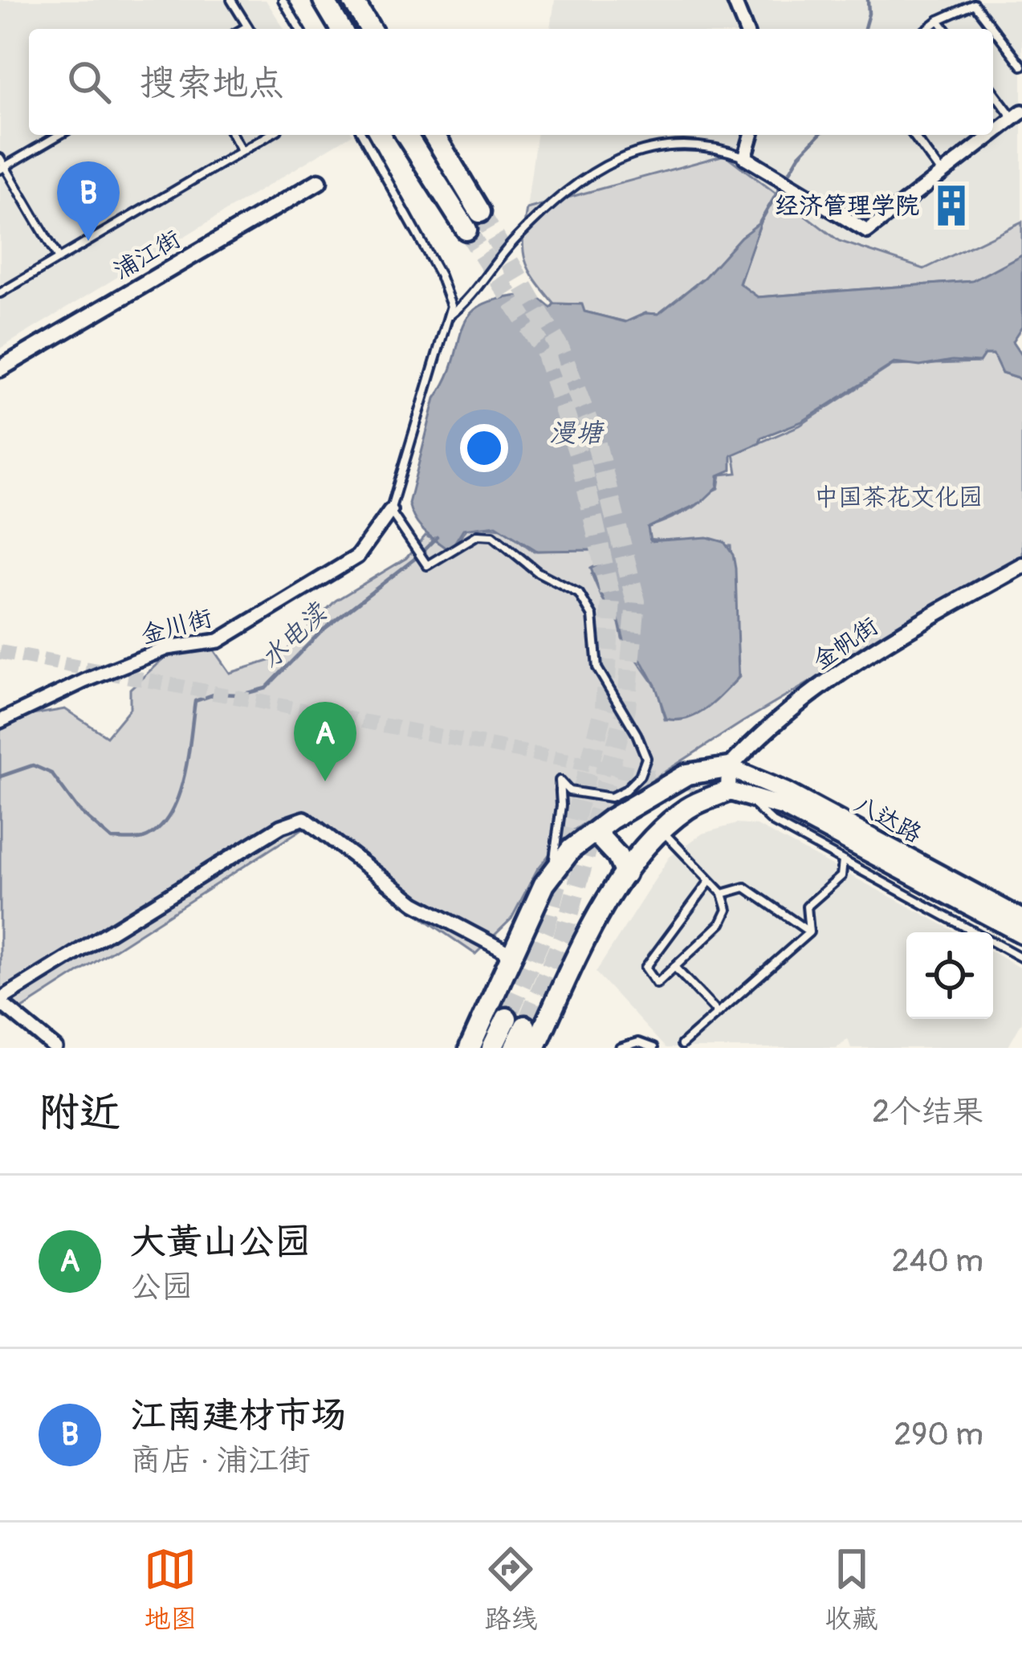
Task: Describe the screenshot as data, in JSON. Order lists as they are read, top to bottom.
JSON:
{
  "streets": {
    "main road": ["八达路"],
    "street": ["浦江街", "金川街", "金帆街"]
  },
  "crossings": [
    ["金帆街", "八达路"]
  ],
  "water": ["漫塘", "水电渎"],
  "parks": ["中国茶花文化园"],
  "places": {
    "building": ["经济管理学院"]
  },
  "page": {
    "search": "搜索地点",
    "pins": ["B", "A"],
    "heading": ["附近", "2个结果"],
    "list": [
      {
        "mark": "A",
        "name": "大黄山公园",
        "note": "公园",
        "value": "240 m"
      },
      {
        "mark": "B",
        "name": "江南建材市场",
        "note": "商店 · 浦江街",
        "value": "290 m"
      }
    ],
    "nav": ["地图", "路线", "收藏"]
  }
}
